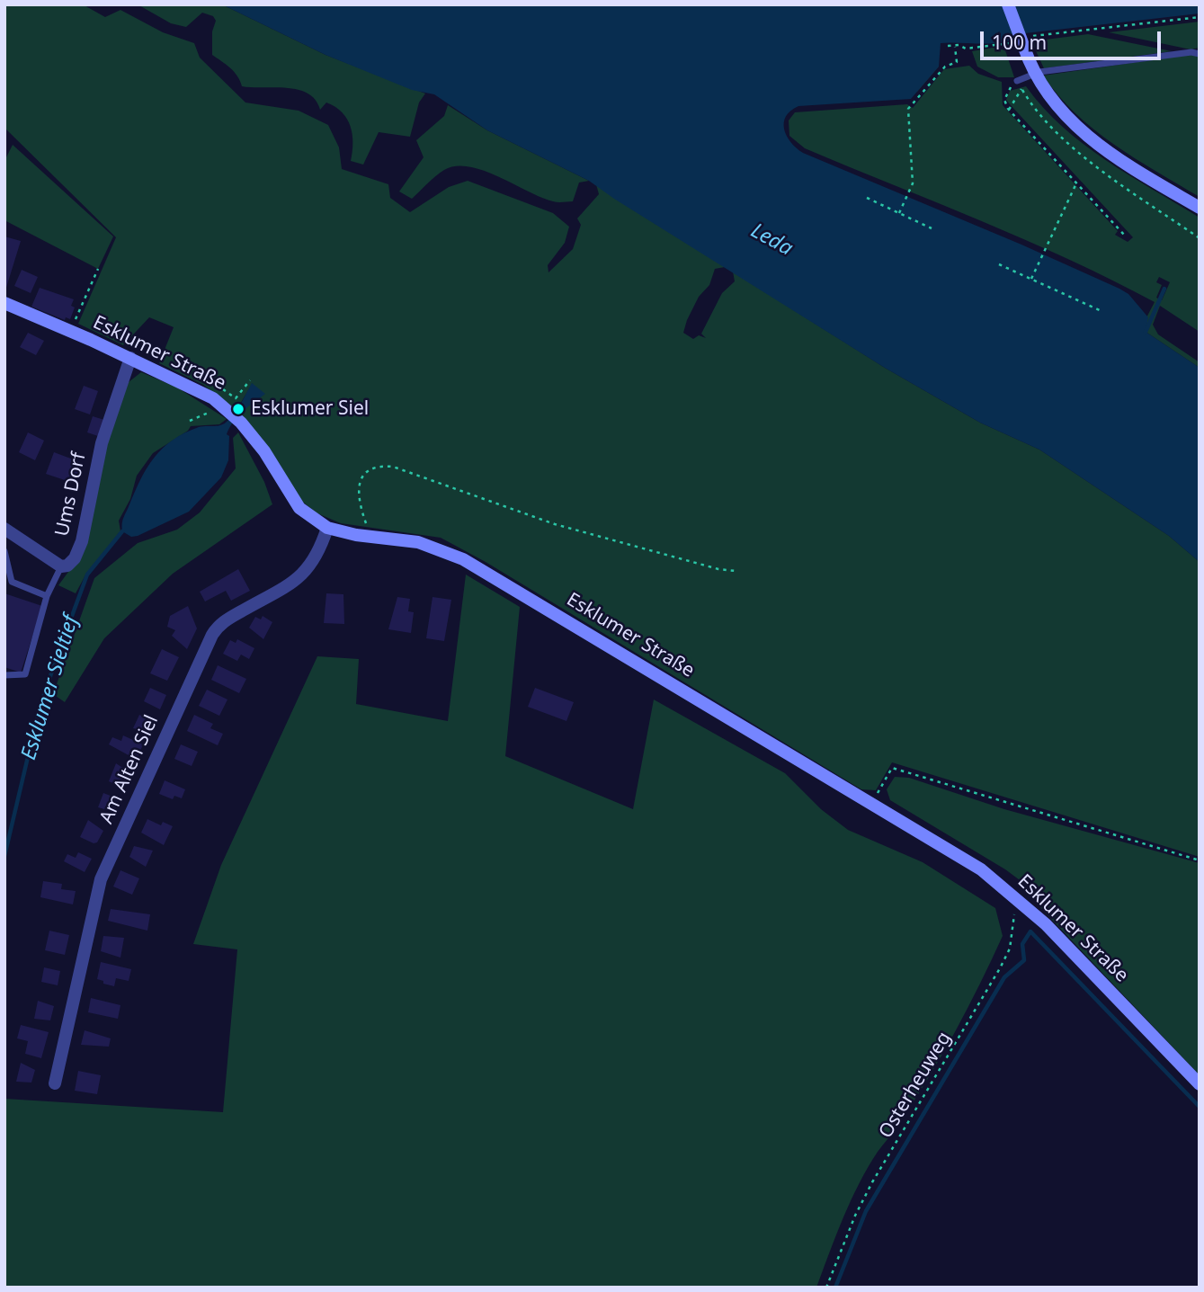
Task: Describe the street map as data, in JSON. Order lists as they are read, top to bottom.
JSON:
{
  "streets": {
    "street": ["Esklumer Straße", "Ums Dorf", "Am Alten Siel"],
    "path": ["Osterheuweg"]
  },
  "crossings": [
    ["Esklumer Straße", "Ums Dorf"],
    ["Esklumer Straße", "Am Alten Siel"],
    ["Esklumer Straße", "Osterheuweg"]
  ],
  "water": ["Leda", "Esklumer Sieltief"],
  "places": ["Esklumer Siel"],
  "scale_bar": "100 m"
}
